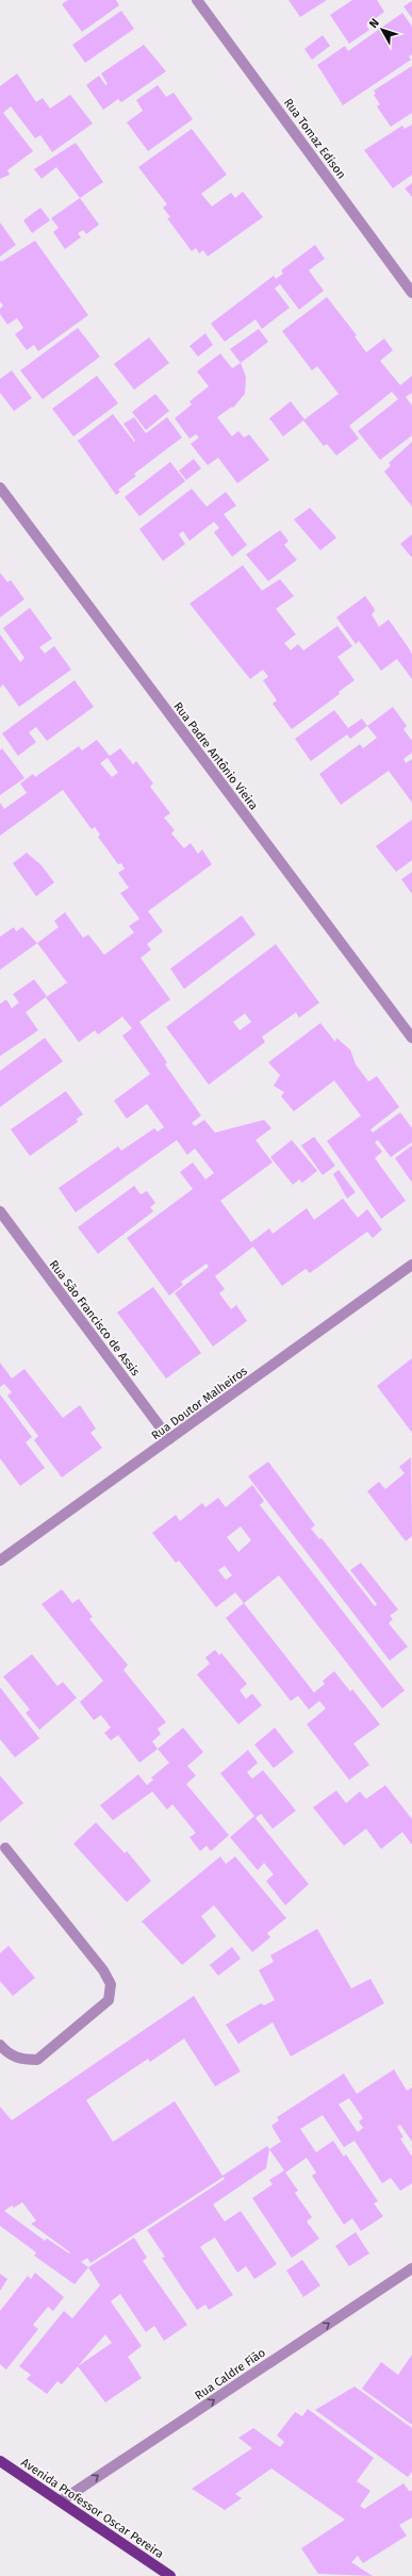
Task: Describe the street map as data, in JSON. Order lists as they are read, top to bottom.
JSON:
{
  "streets": {
    "main road": ["Avenida Professor Oscar Pereira"],
    "street": [
      "Rua Tomaz Edison",
      "Rua Padre Antônio Vieira",
      "Rua São Francisco de Assis",
      "Rua Doutor Malheiros",
      "Rua Caldre Fião"
    ]
  },
  "crossings": [
    ["Rua São Francisco de Assis", "Rua Doutor Malheiros"],
    ["Rua Caldre Fião", "Avenida Professor Oscar Pereira"]
  ],
  "one_way": ["Rua Caldre Fião"],
  "north": "top left"
}
